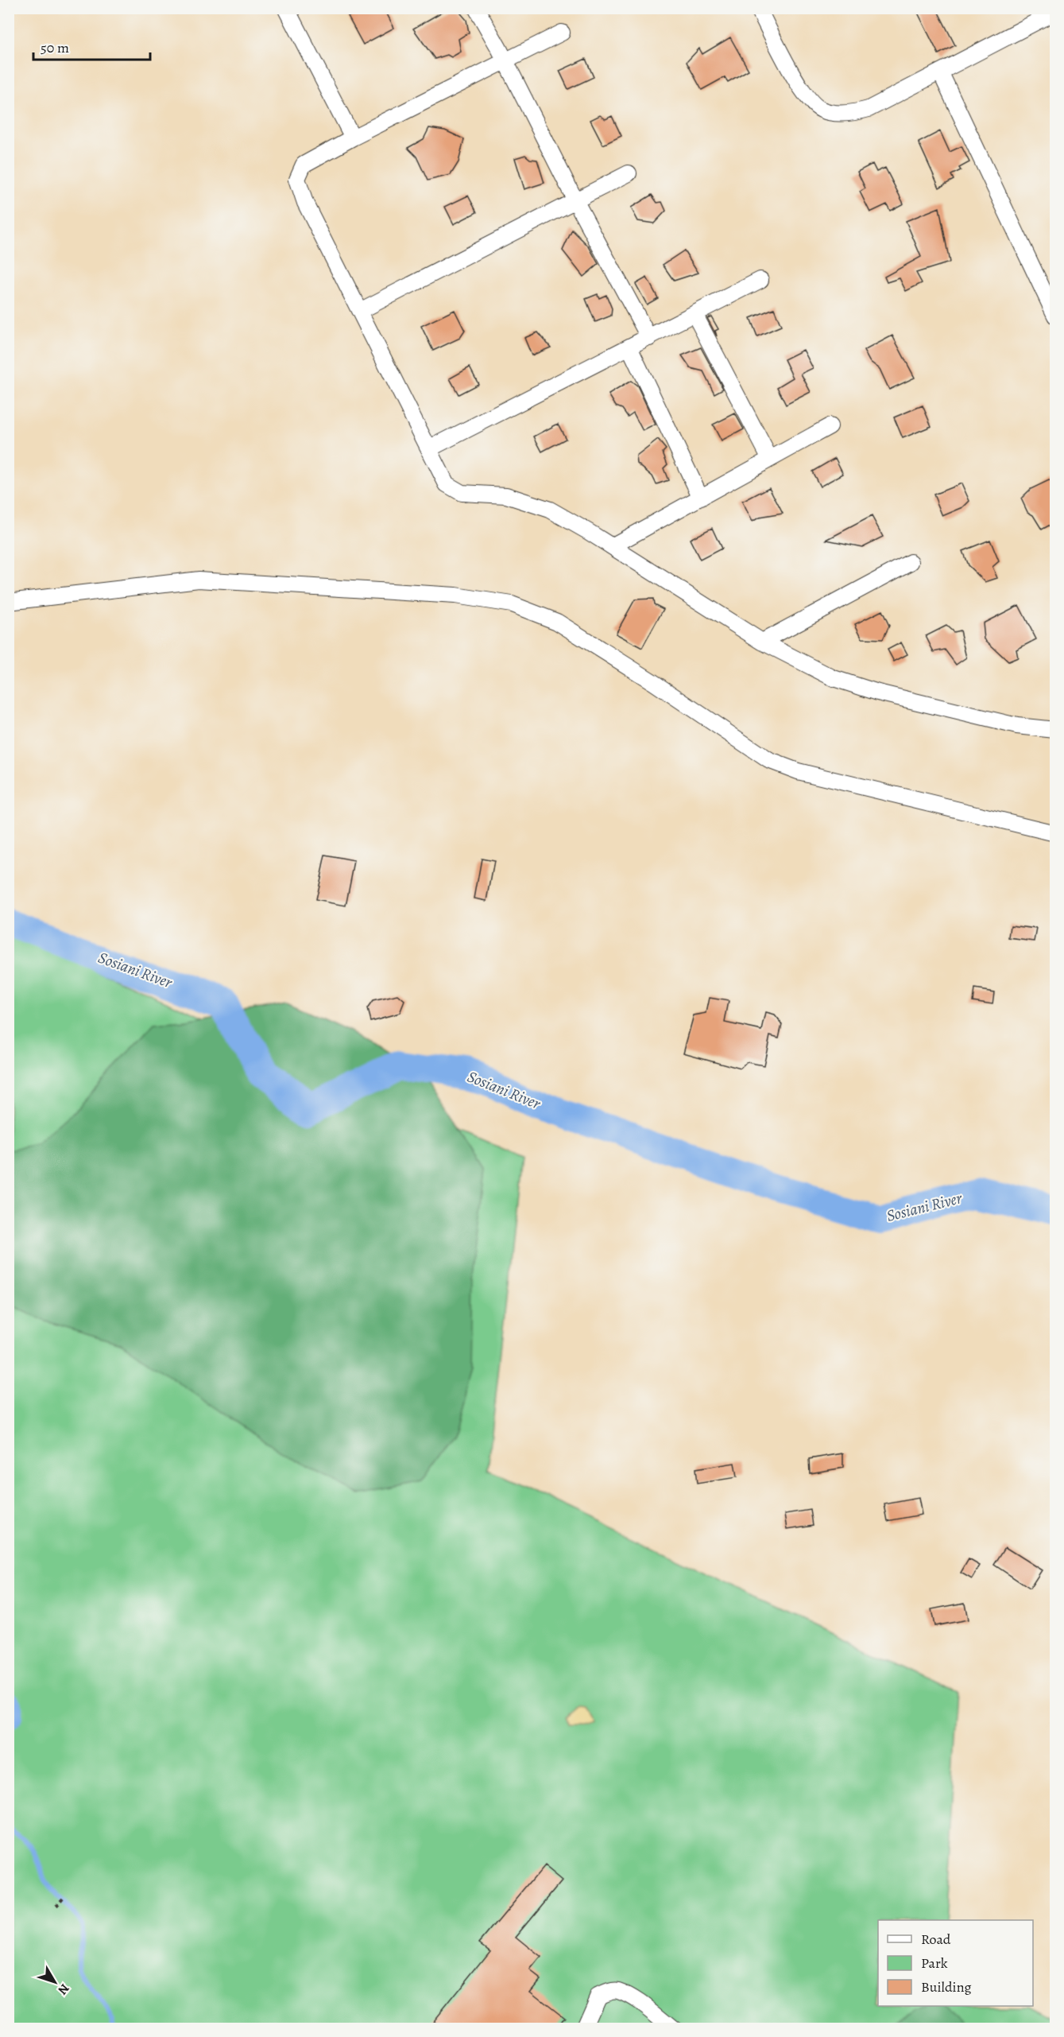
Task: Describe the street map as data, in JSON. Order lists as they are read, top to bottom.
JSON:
{
  "water": ["Sosiani River"],
  "legend": ["Road", "Park", "Building"],
  "scale_bar": "50 m",
  "north": "bottom right"
}
